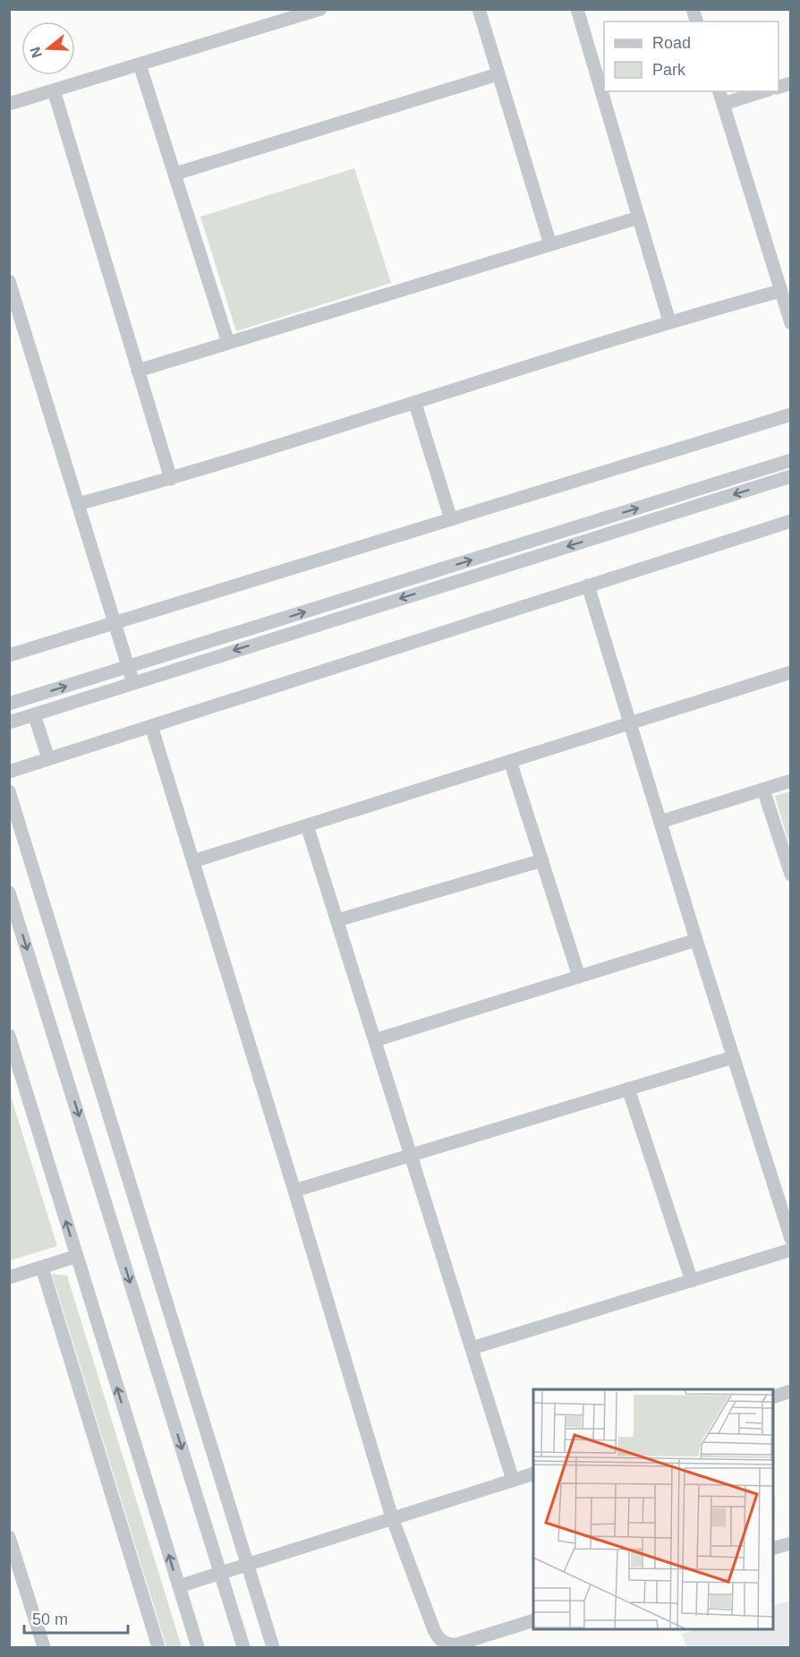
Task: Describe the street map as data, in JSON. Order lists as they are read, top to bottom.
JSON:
{
  "legend": ["Road", "Park"],
  "scale_bar": "50 m",
  "north": "left"
}
